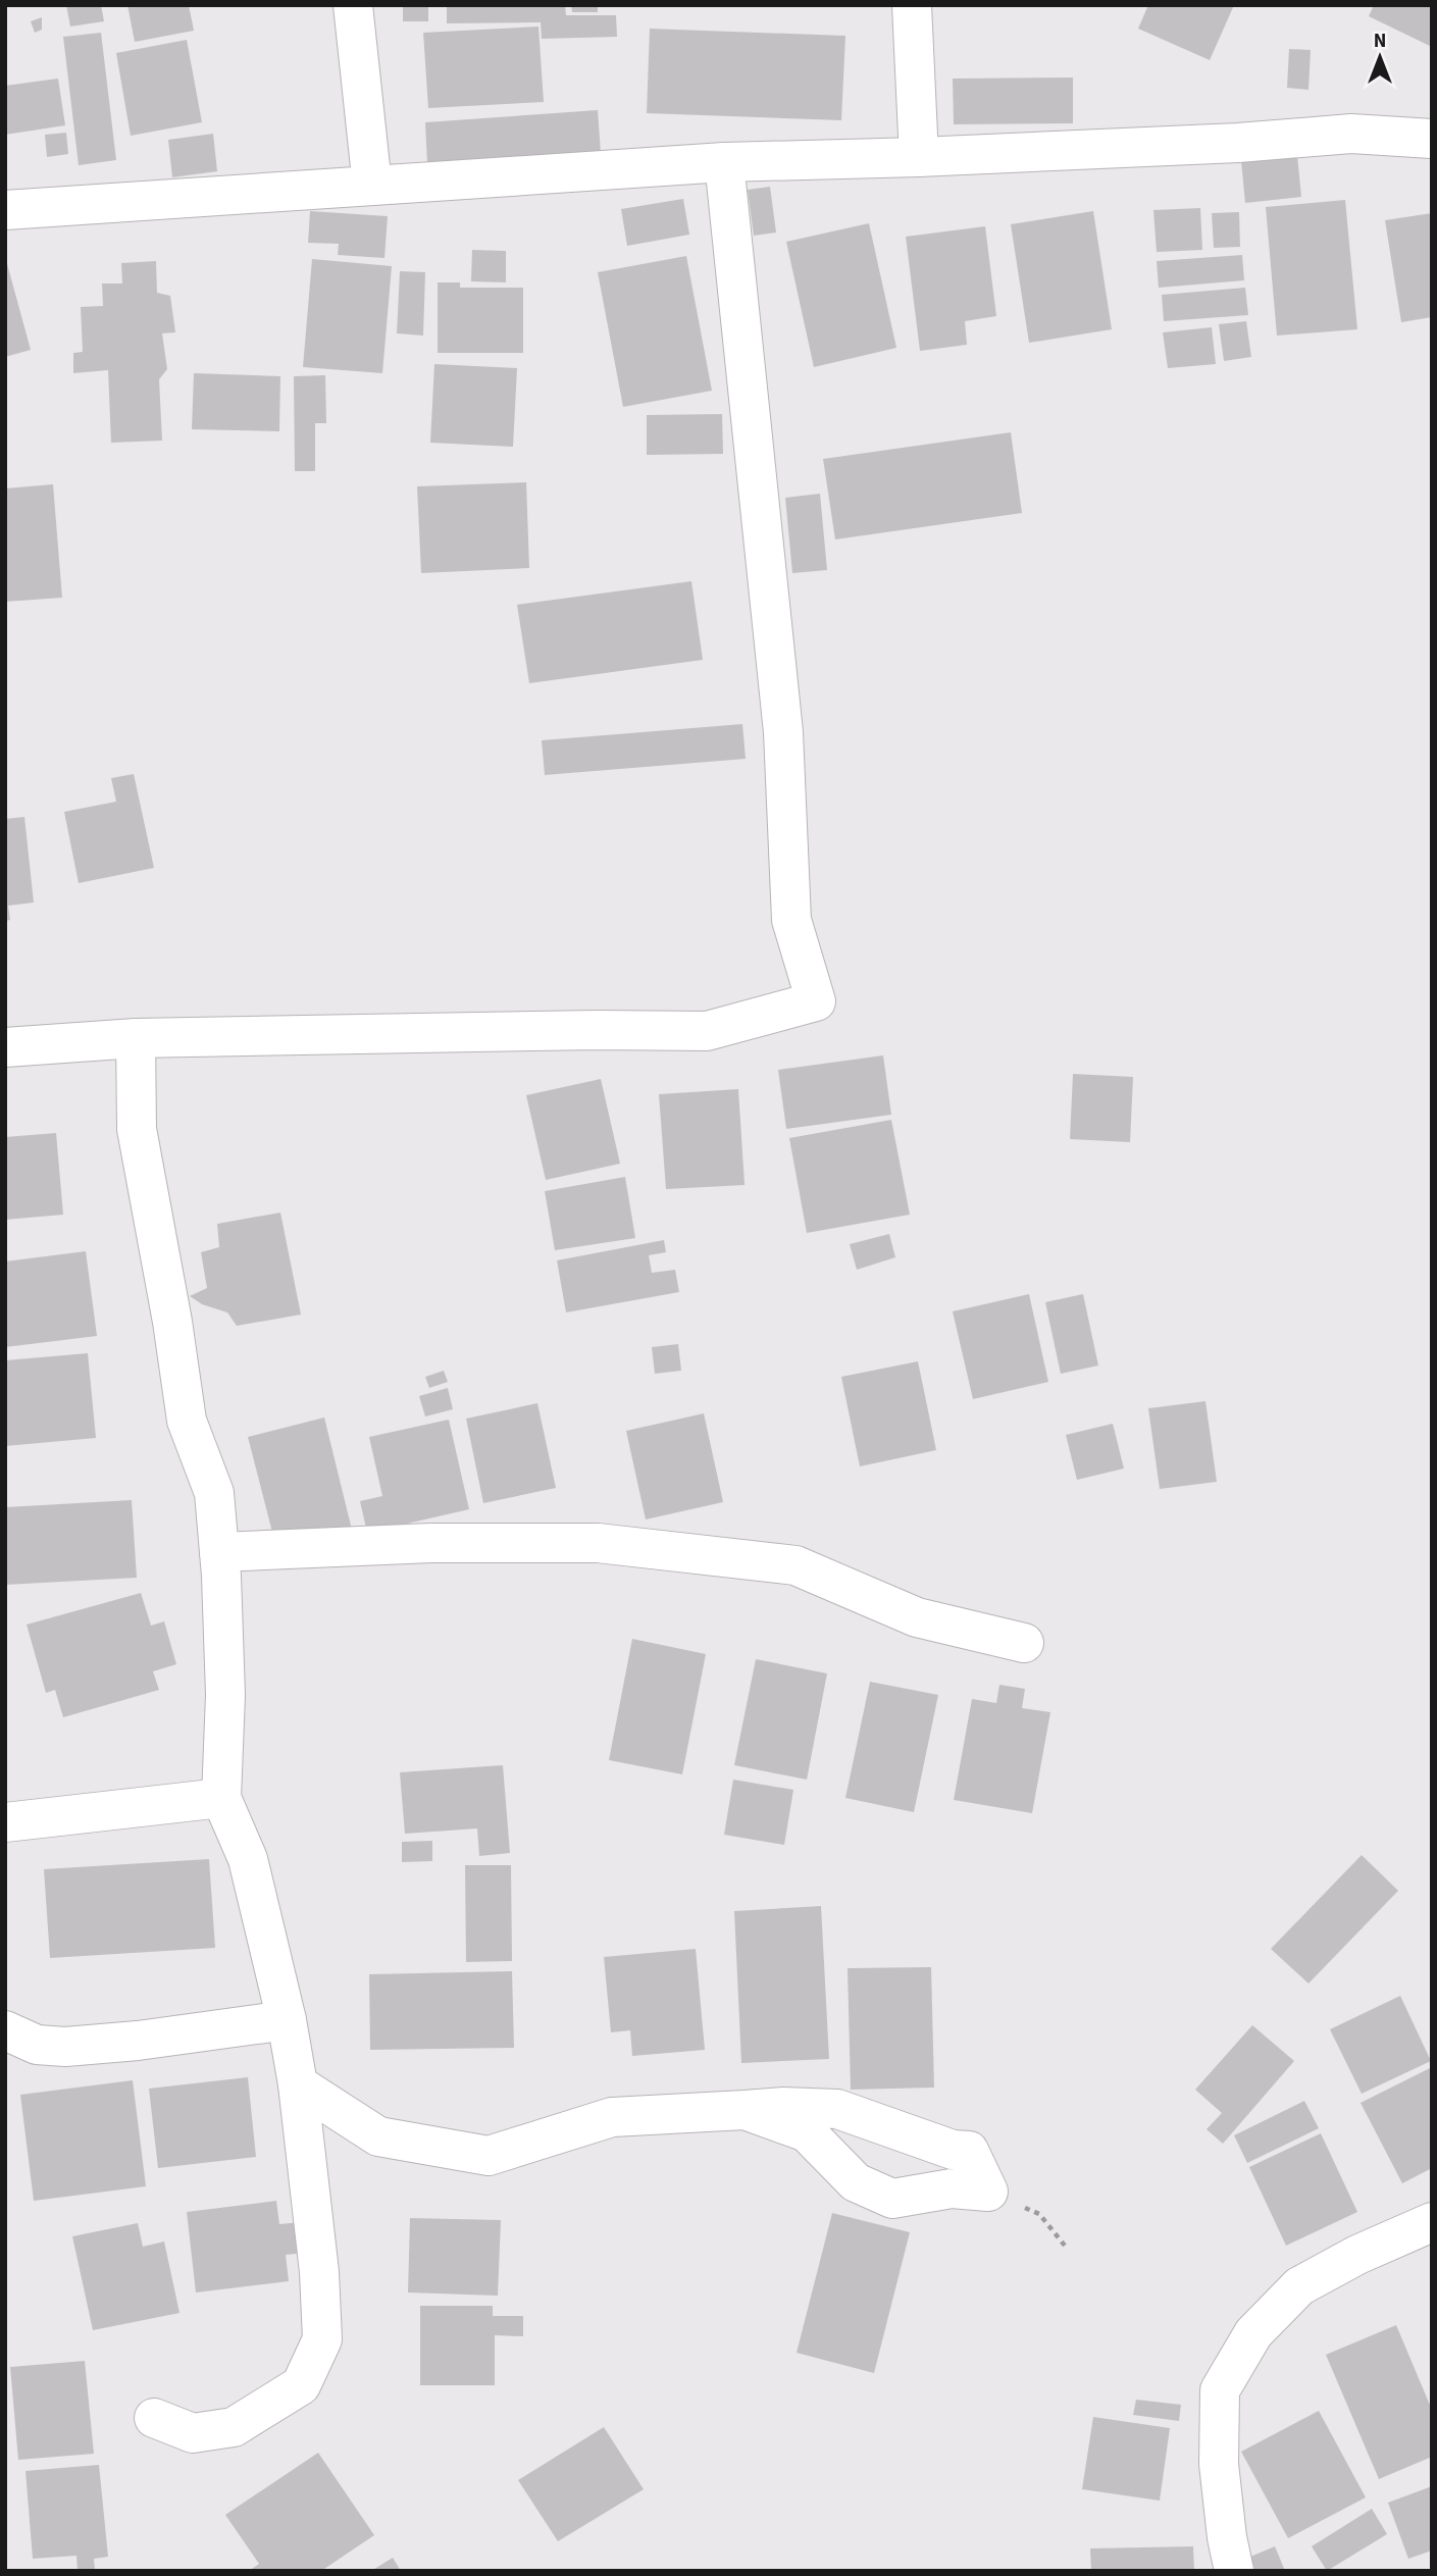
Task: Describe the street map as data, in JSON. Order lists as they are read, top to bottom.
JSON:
{
  "north": "top"
}
